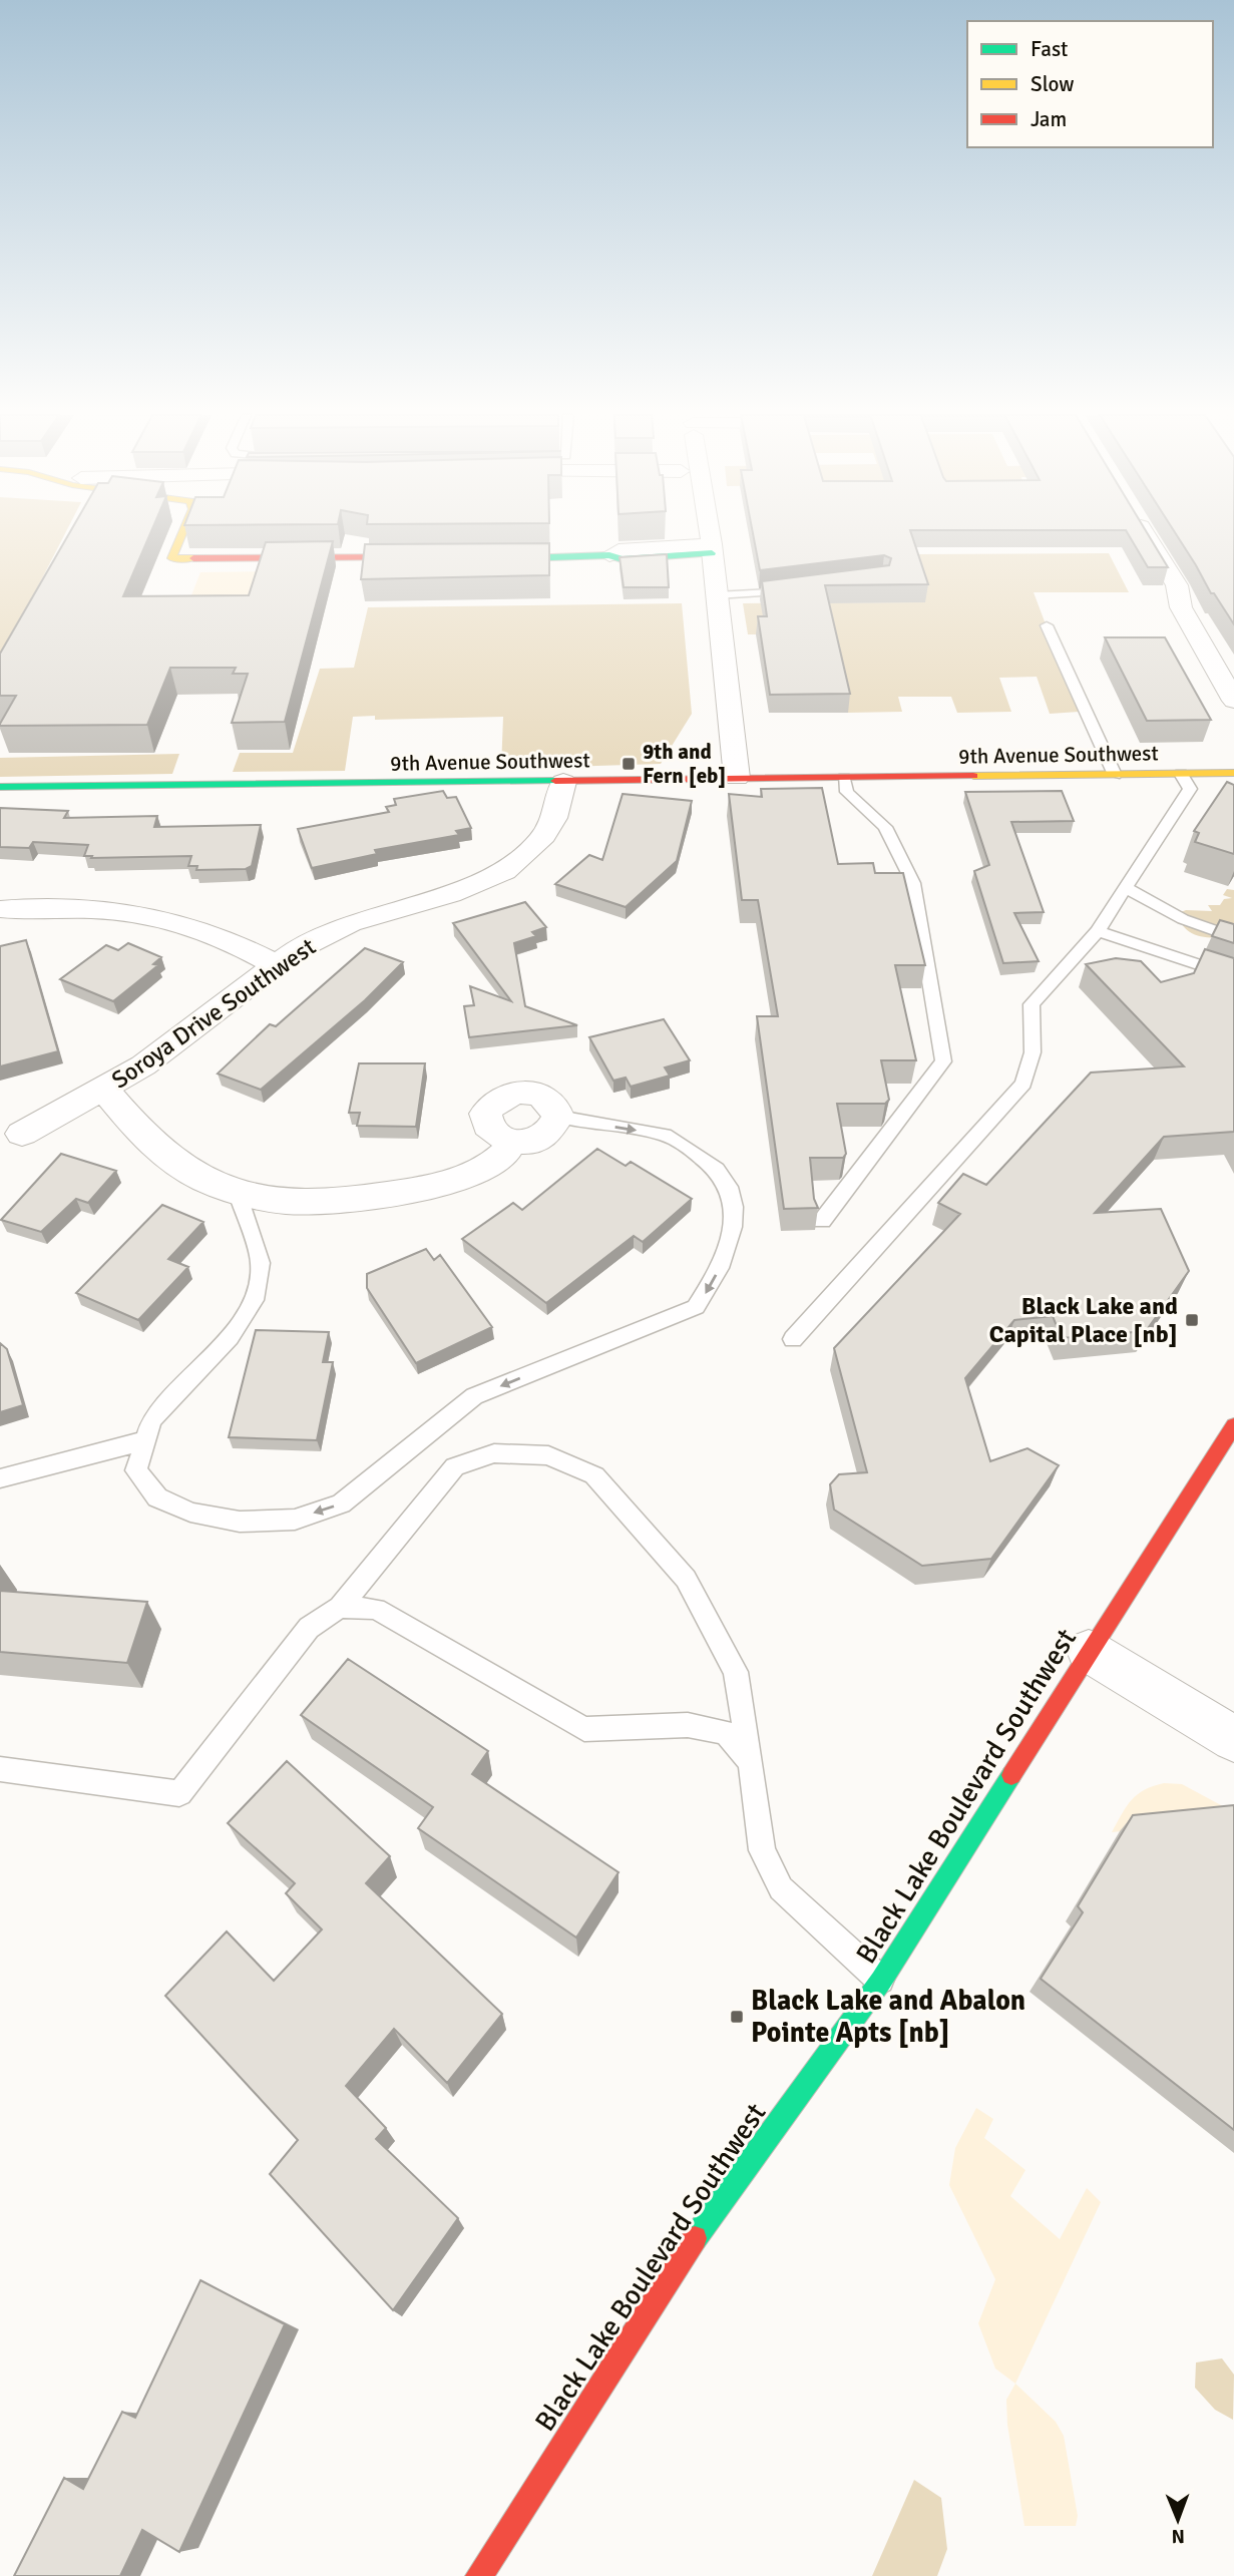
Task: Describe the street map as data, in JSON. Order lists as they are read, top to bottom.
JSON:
{
  "streets": {
    "street": ["9th Avenue Southwest", "Soroya Drive Southwest", "Black Lake Boulevard Southwest"]
  },
  "crossings": [
    ["9th Avenue Southwest", "Soroya Drive Southwest"]
  ],
  "places": {
    "transit": ["9th and Fern [eb]", "Black Lake and Capital Place [nb]", "Black Lake and Abalon Pointe Apts [nb]"]
  },
  "legend": ["Fast", "Slow", "Jam"],
  "north": "bottom"
}
